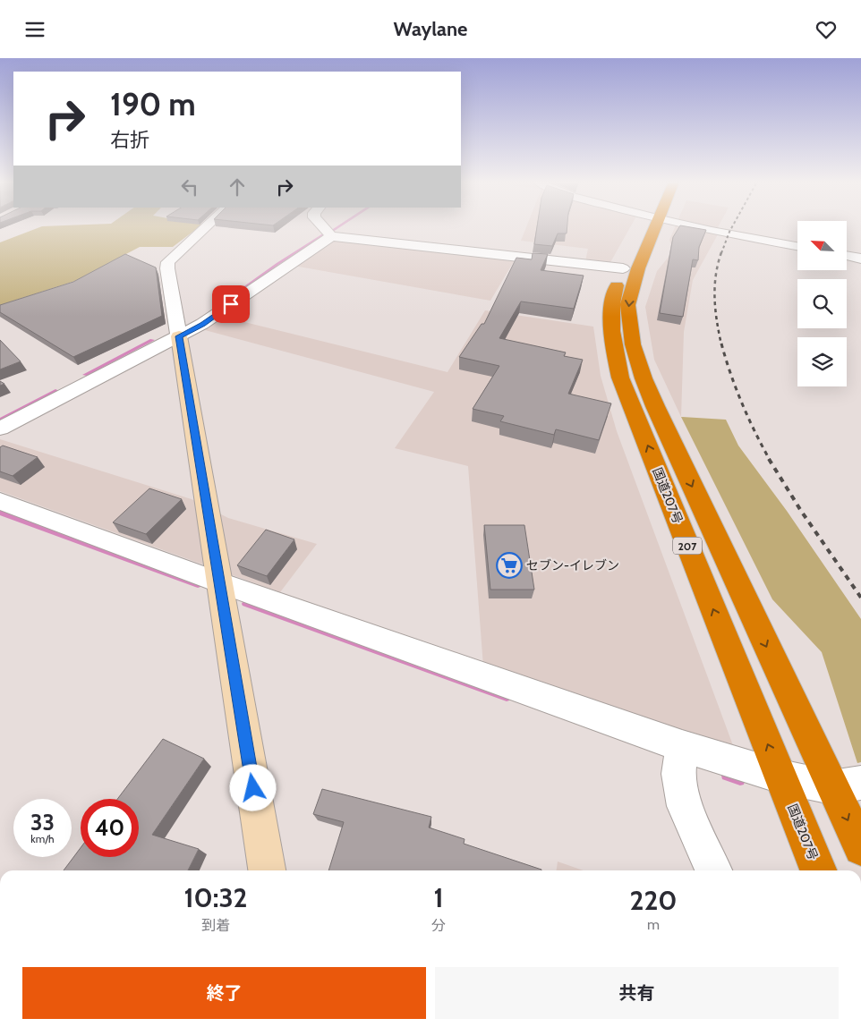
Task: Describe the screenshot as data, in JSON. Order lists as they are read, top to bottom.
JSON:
{
  "streets": {
    "highway": ["国道207号", "207"]
  },
  "places": {
    "supermarket": ["セブン-イレブン"]
  },
  "north": "top left",
  "page": {
    "header": "Waylane",
    "turn": ["190 m", "右折"],
    "speed": "33 km/h",
    "limit": "40",
    "eta": [
      "10:32",
      "到着",
      "1",
      "分",
      "220",
      "m"
    ],
    "buttons": ["終了", "共有"]
  }
}
